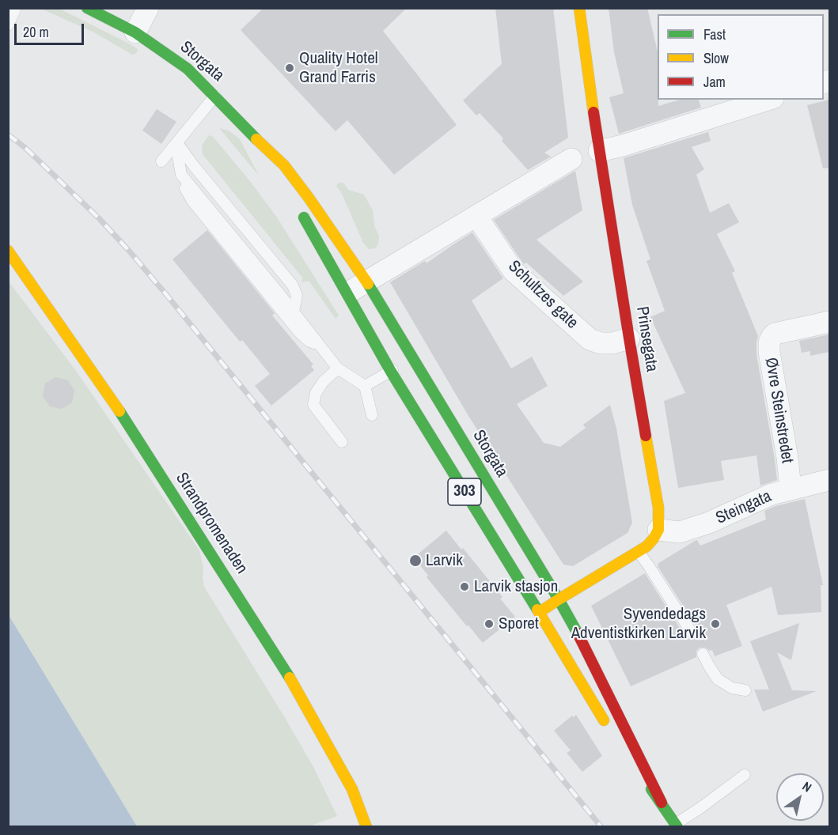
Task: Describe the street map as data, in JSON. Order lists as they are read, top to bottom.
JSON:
{
  "streets": {
    "main road": [
      "Storgata",
      "Prinsegata",
      "303",
      "Strandpromenaden"
    ],
    "street": ["Schultzes gate", "Øvre Steinstredet", "Steingata"]
  },
  "crossings": [
    ["Schultzes gate", "Prinsegata"],
    ["Prinsegata", "Steingata"],
    ["Øvre Steinstredet", "Steingata"]
  ],
  "places": [
    "Quality Hotel Grand Farris",
    "Larvik",
    "Larvik stasjon",
    "Sporet",
    "Syvendedags Adventistkirken Larvik"
  ],
  "legend": ["Fast", "Slow", "Jam"],
  "scale_bar": "20 m",
  "north": "top right"
}
